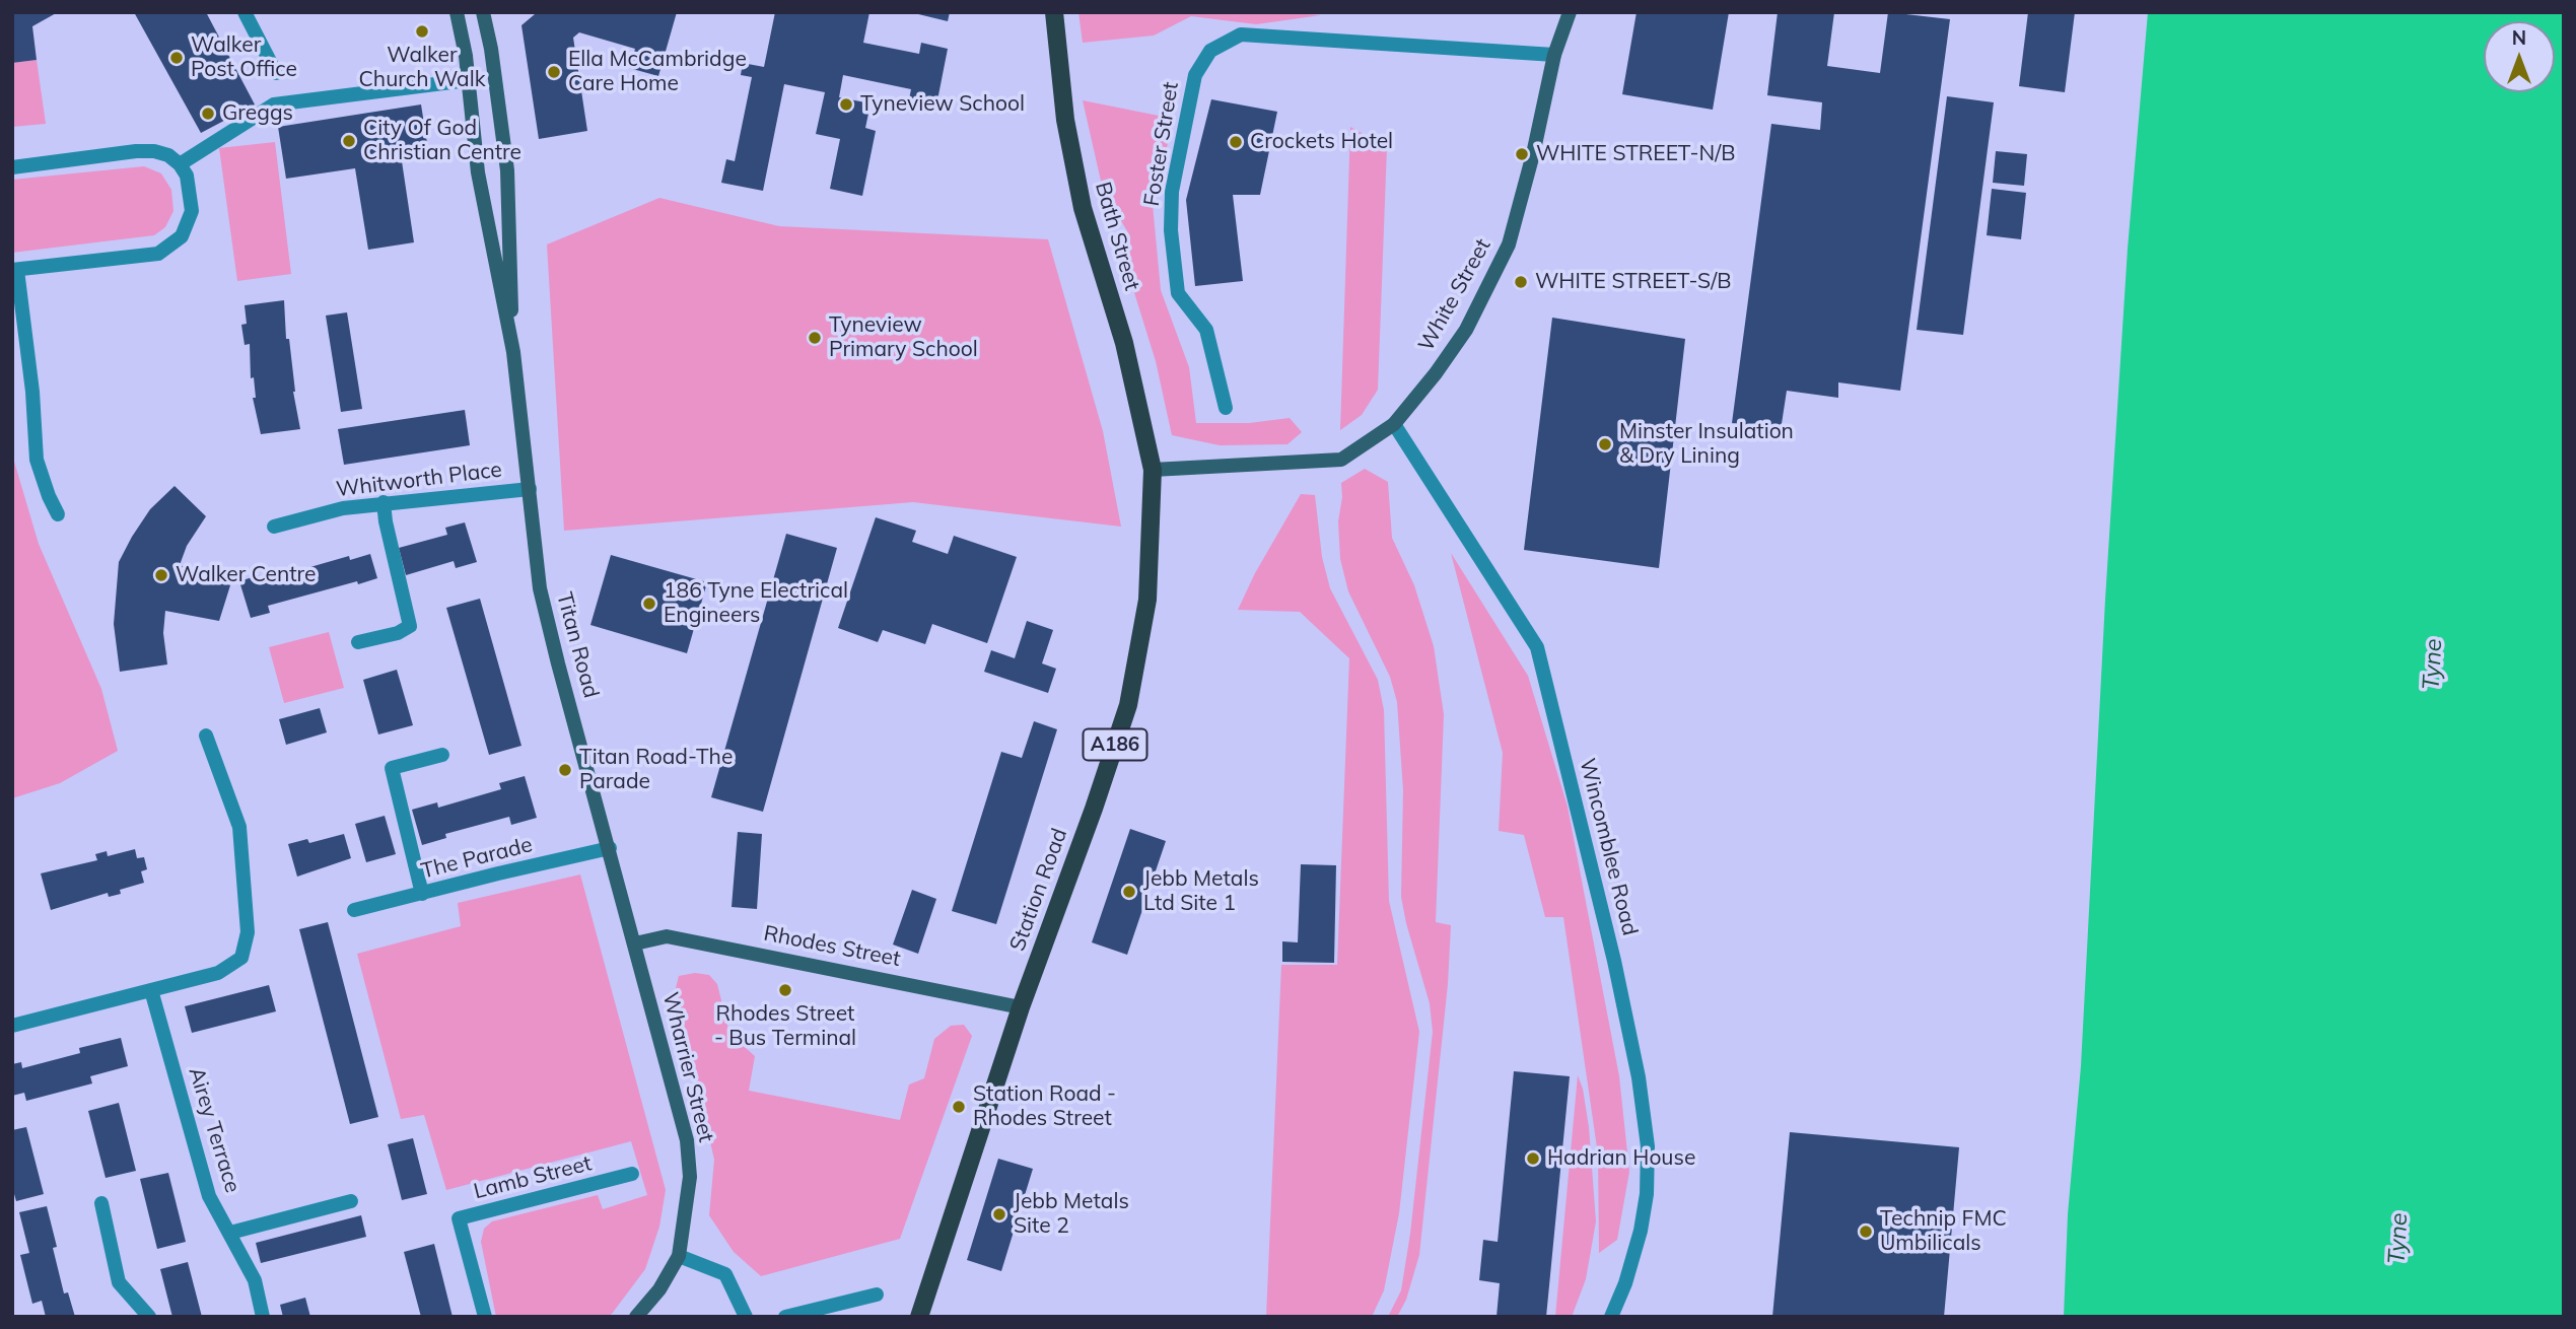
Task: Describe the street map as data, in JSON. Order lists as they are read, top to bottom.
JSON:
{
  "streets": {
    "main road": ["Bath Street", "A186", "Station Road"],
    "street": [
      "Foster Street",
      "White Street",
      "Whitworth Place",
      "Titan Road",
      "Wincomblee Road",
      "The Parade",
      "Rhodes Street",
      "Wharrier Street",
      "Airey Terrace",
      "Lamb Street"
    ]
  },
  "crossings": [
    ["Foster Street", "White Street"],
    ["Bath Street", "White Street"],
    ["Bath Street", "Station Road"],
    ["White Street", "Wincomblee Road"],
    ["White Street", "Station Road"],
    ["Whitworth Place", "Titan Road"],
    ["Titan Road", "The Parade"],
    ["Titan Road", "Rhodes Street"],
    ["Titan Road", "Wharrier Street"],
    ["Station Road", "Rhodes Street"],
    ["Rhodes Street", "Wharrier Street"]
  ],
  "water": ["Tyne"],
  "places": [
    "Walker Church Walk",
    "Walker Post Office",
    "Ella McCambridge Care Home",
    "Tyneview School",
    "Greggs",
    "City Of God Christian Centre",
    "Crockets Hotel",
    "WHITE STREET-N/B",
    "WHITE STREET-S/B",
    "Tyneview Primary School",
    "Minster Insulation & Dry Lining",
    "Walker Centre",
    "186 Tyne Electrical Engineers",
    "Titan Road-The Parade",
    "Jebb Metals Ltd Site 1",
    "Rhodes Street - Bus Terminal",
    "Station Road - Rhodes Street",
    "Hadrian House",
    "Jebb Metals Site 2",
    "Technip FMC Umbilicals"
  ],
  "north": "top"
}
